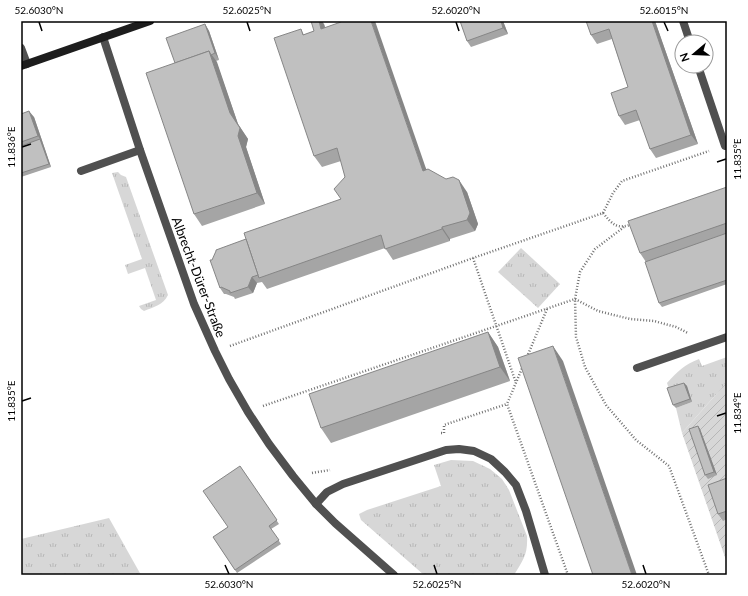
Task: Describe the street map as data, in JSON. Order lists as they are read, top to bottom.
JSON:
{
  "streets": {
    "street": ["Albrecht-Dürer-Straße"]
  },
  "north": "left",
  "coordinates": [
    "52.6030°N",
    "52.6025°N",
    "52.6020°N",
    "52.6015°N",
    "11.836°E",
    "11.835°E",
    "11.834°E"
  ]
}
